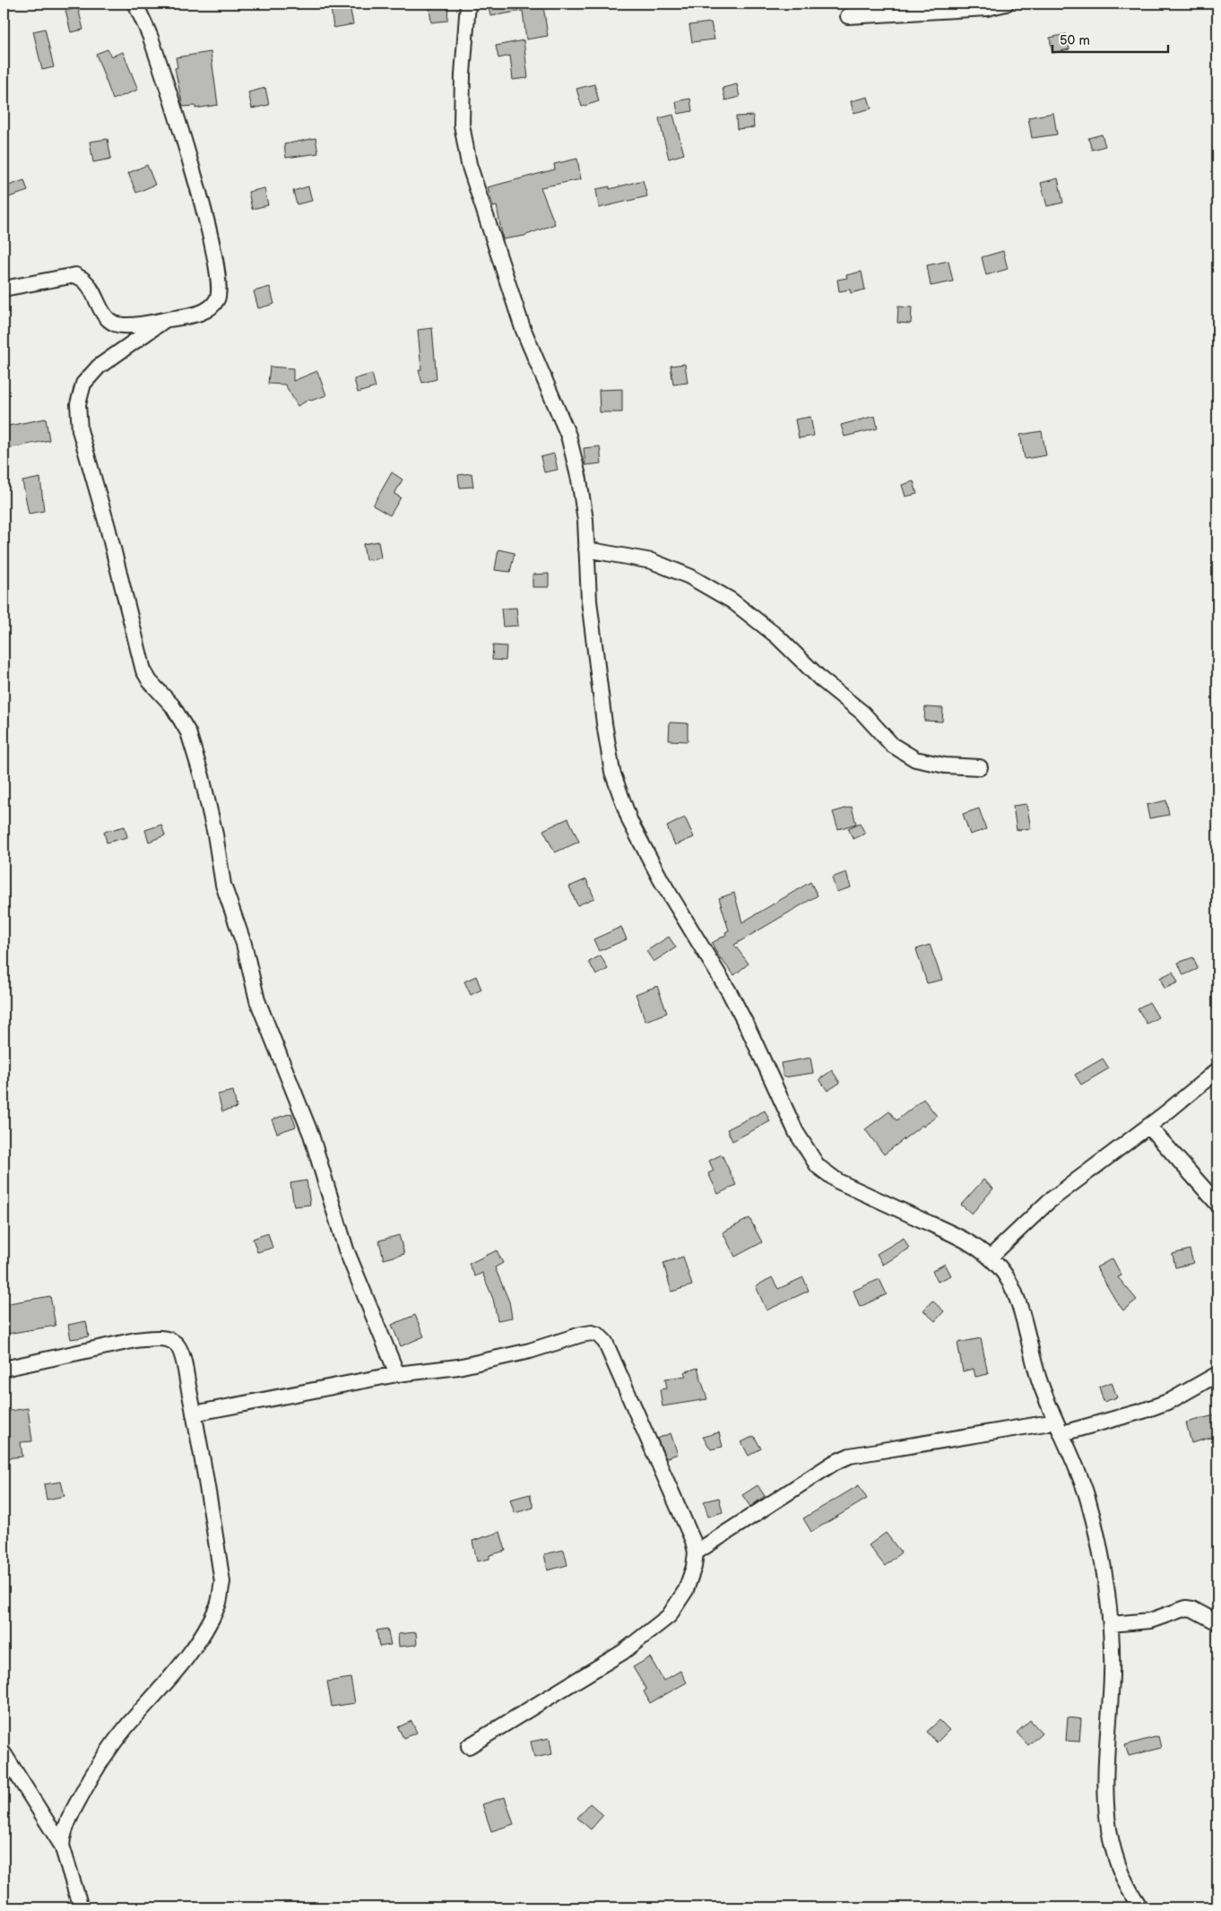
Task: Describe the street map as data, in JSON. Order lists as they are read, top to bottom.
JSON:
{
  "scale_bar": "50 m"
}
